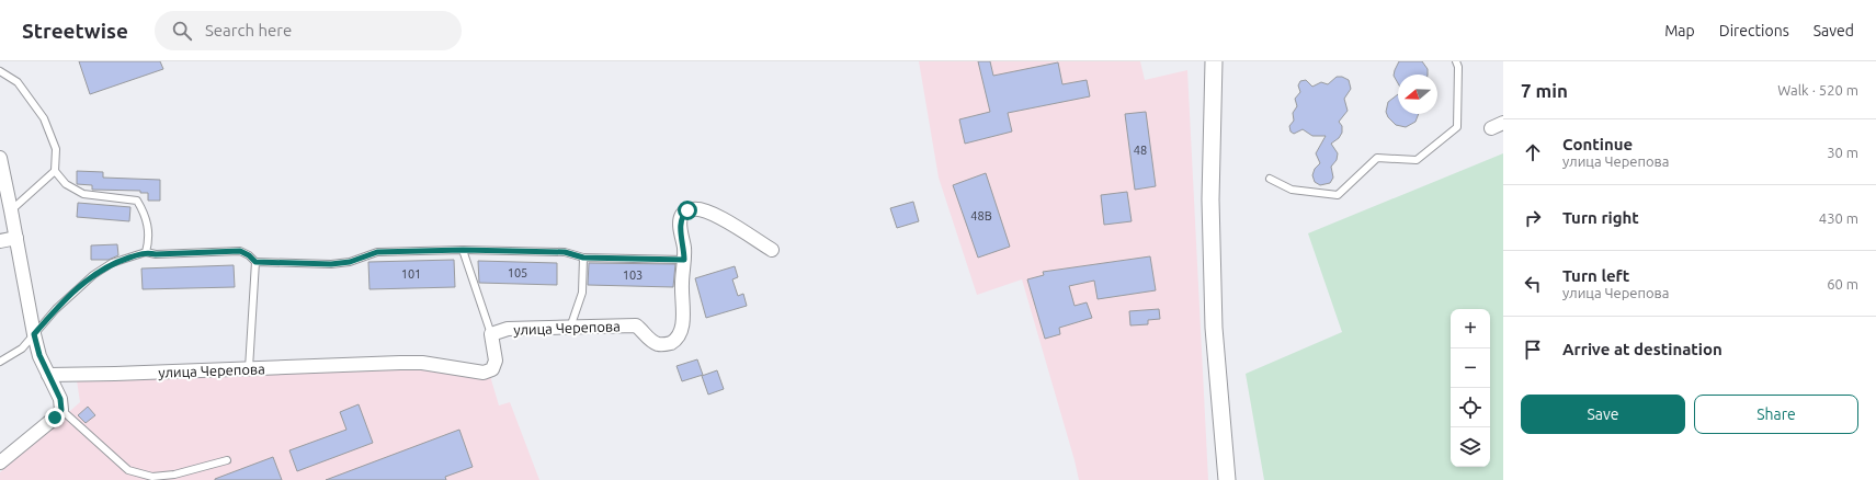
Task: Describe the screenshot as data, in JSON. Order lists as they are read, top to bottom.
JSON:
{
  "streets": {
    "street": ["улица Черепова"]
  },
  "house_numbers": [
    "48",
    "48В",
    "105",
    "101",
    "103"
  ],
  "north": "left",
  "page": {
    "header": "Streetwise",
    "search": "Search here",
    "nav": ["Map", "Directions", "Saved"],
    "heading": ["7 min", "Walk · 520 m"],
    "list": [
      ["Continue", "улица Черепова", "30 m"],
      ["Turn right", "430 m"],
      ["Turn left", "улица Черепова", "60 m"],
      "Arrive at destination"
    ],
    "map_buttons": ["+", "−"],
    "buttons": ["Save", "Share"]
  }
}
